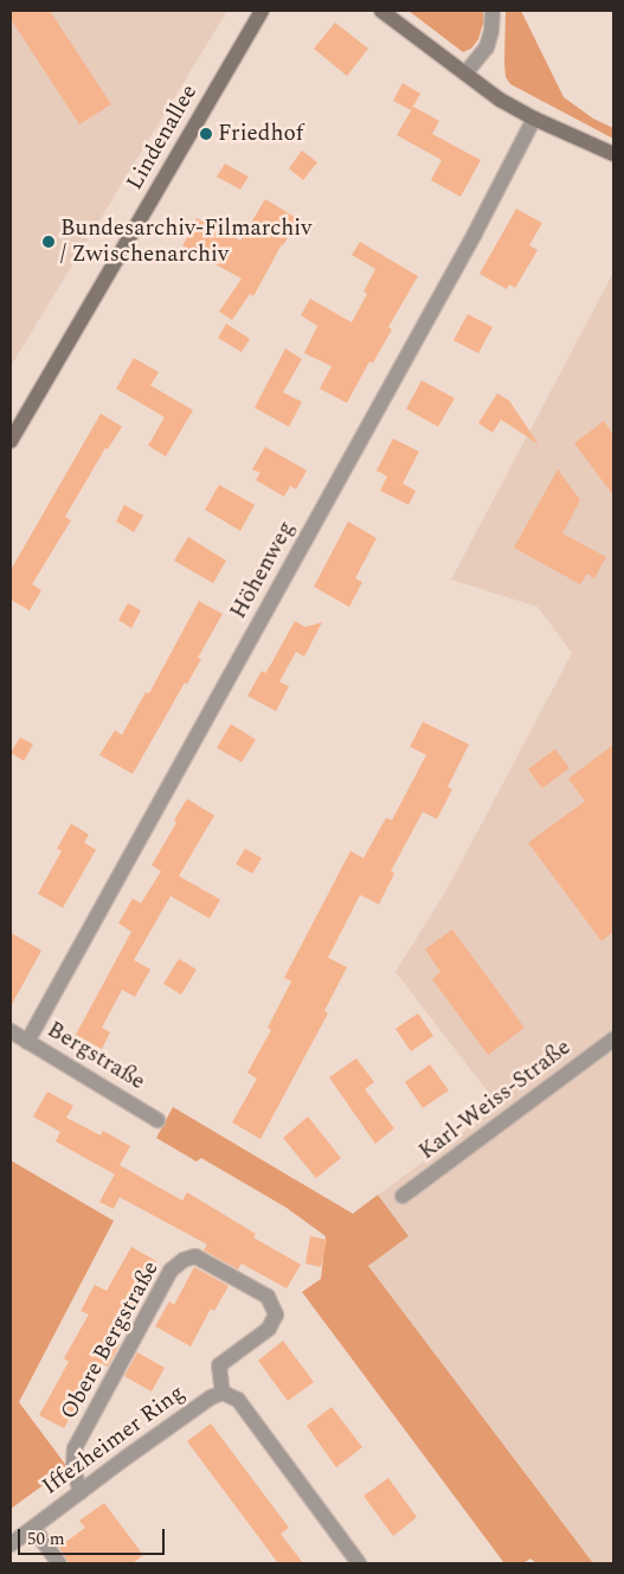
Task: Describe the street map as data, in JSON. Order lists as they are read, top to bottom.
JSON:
{
  "streets": {
    "street": [
      "Lindenallee",
      "Höhenweg",
      "Bergstraße",
      "Karl-Weiss-Straße",
      "Obere Bergstraße",
      "Iffezheimer Ring"
    ]
  },
  "crossings": [
    ["Höhenweg", "Bergstraße"],
    ["Obere Bergstraße", "Iffezheimer Ring"]
  ],
  "places": ["Friedhof", "Bundesarchiv-Filmarchiv / Zwischenarchiv"],
  "scale_bar": "50 m"
}
